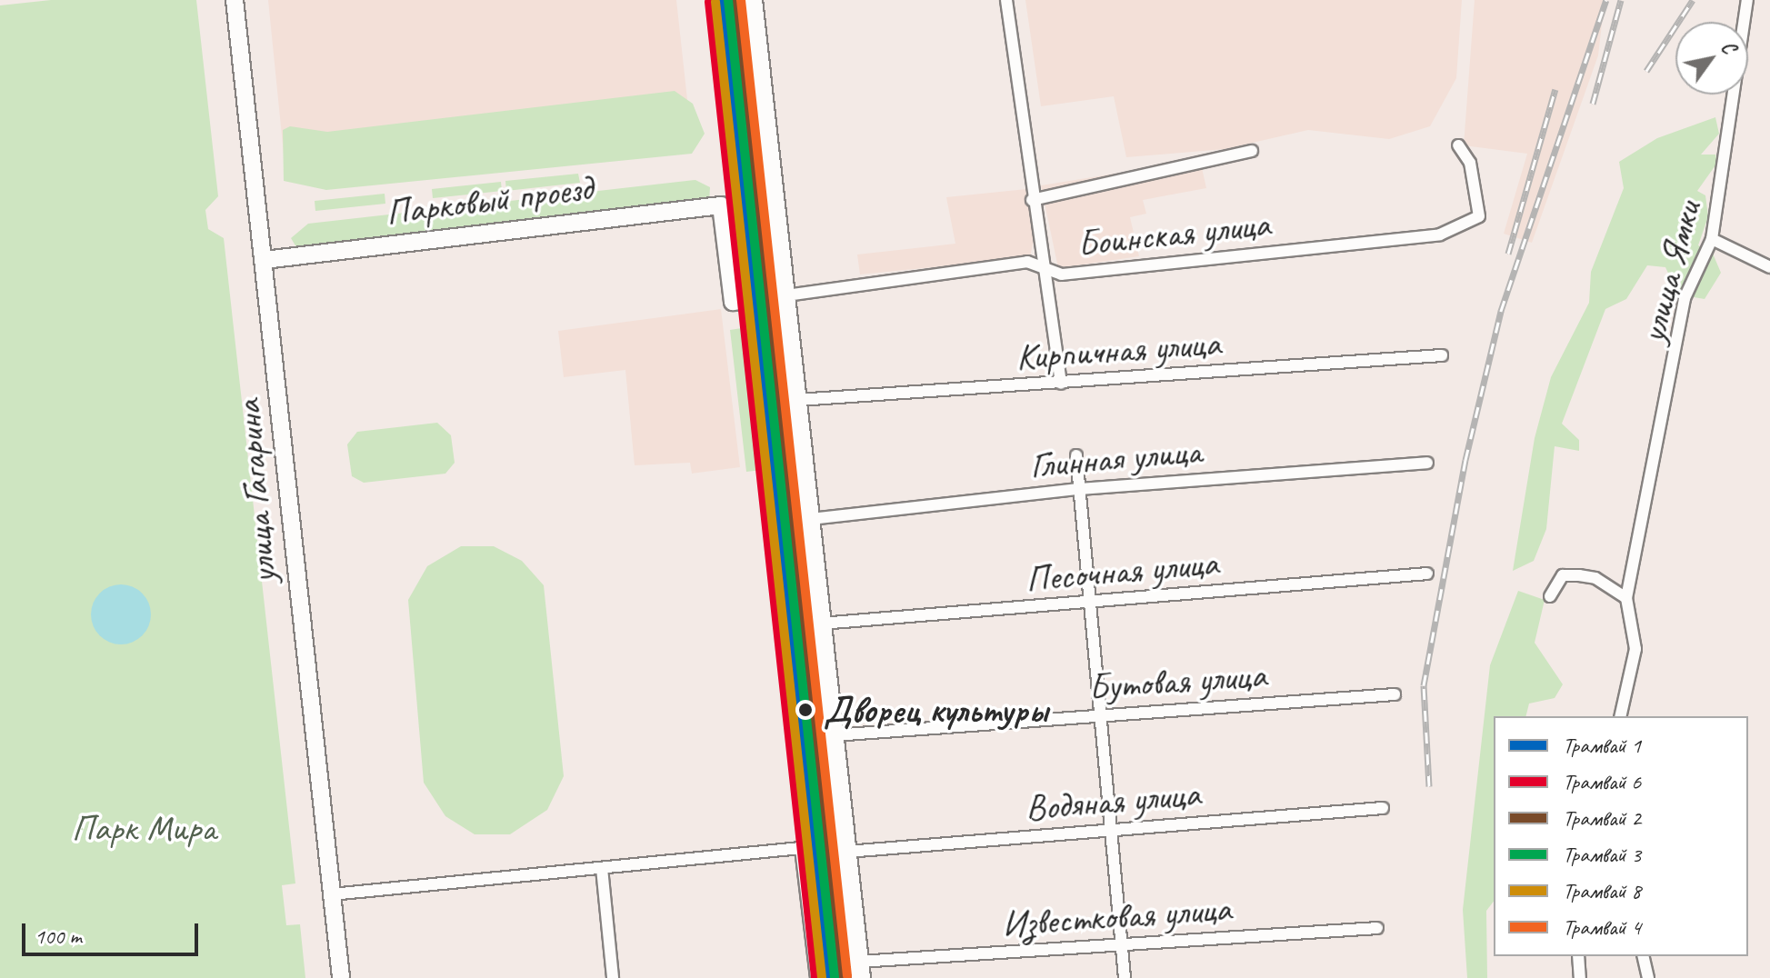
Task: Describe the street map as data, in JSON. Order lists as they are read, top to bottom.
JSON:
{
  "streets": {
    "street": [
      "Парковый проезд",
      "Боинская улица",
      "улица Ямки",
      "Кирпичная улица",
      "Глинная улица",
      "улица Гагарина",
      "Песочная улица",
      "Бутовая улица",
      "Водяная улица",
      "Известковая улица"
    ]
  },
  "crossings": [
    ["Парковый проезд", "Боинская улица"],
    ["Парковый проезд", "улица Гагарина"],
    ["улица Гагарина", "Водяная улица"]
  ],
  "parks": ["Парк Мира"],
  "places": ["Дворец культуры"],
  "lines": [
    "tram line 1",
    "tram line 2",
    "tram line 3",
    "tram line 4",
    "tram line 6",
    "tram line 8"
  ],
  "legend": [
    "Трамвай 1",
    "Трамвай 6",
    "Трамвай 2",
    "Трамвай 3",
    "Трамвай 8",
    "Трамвай 4"
  ],
  "scale_bar": "100 m",
  "north": "top right"
}
